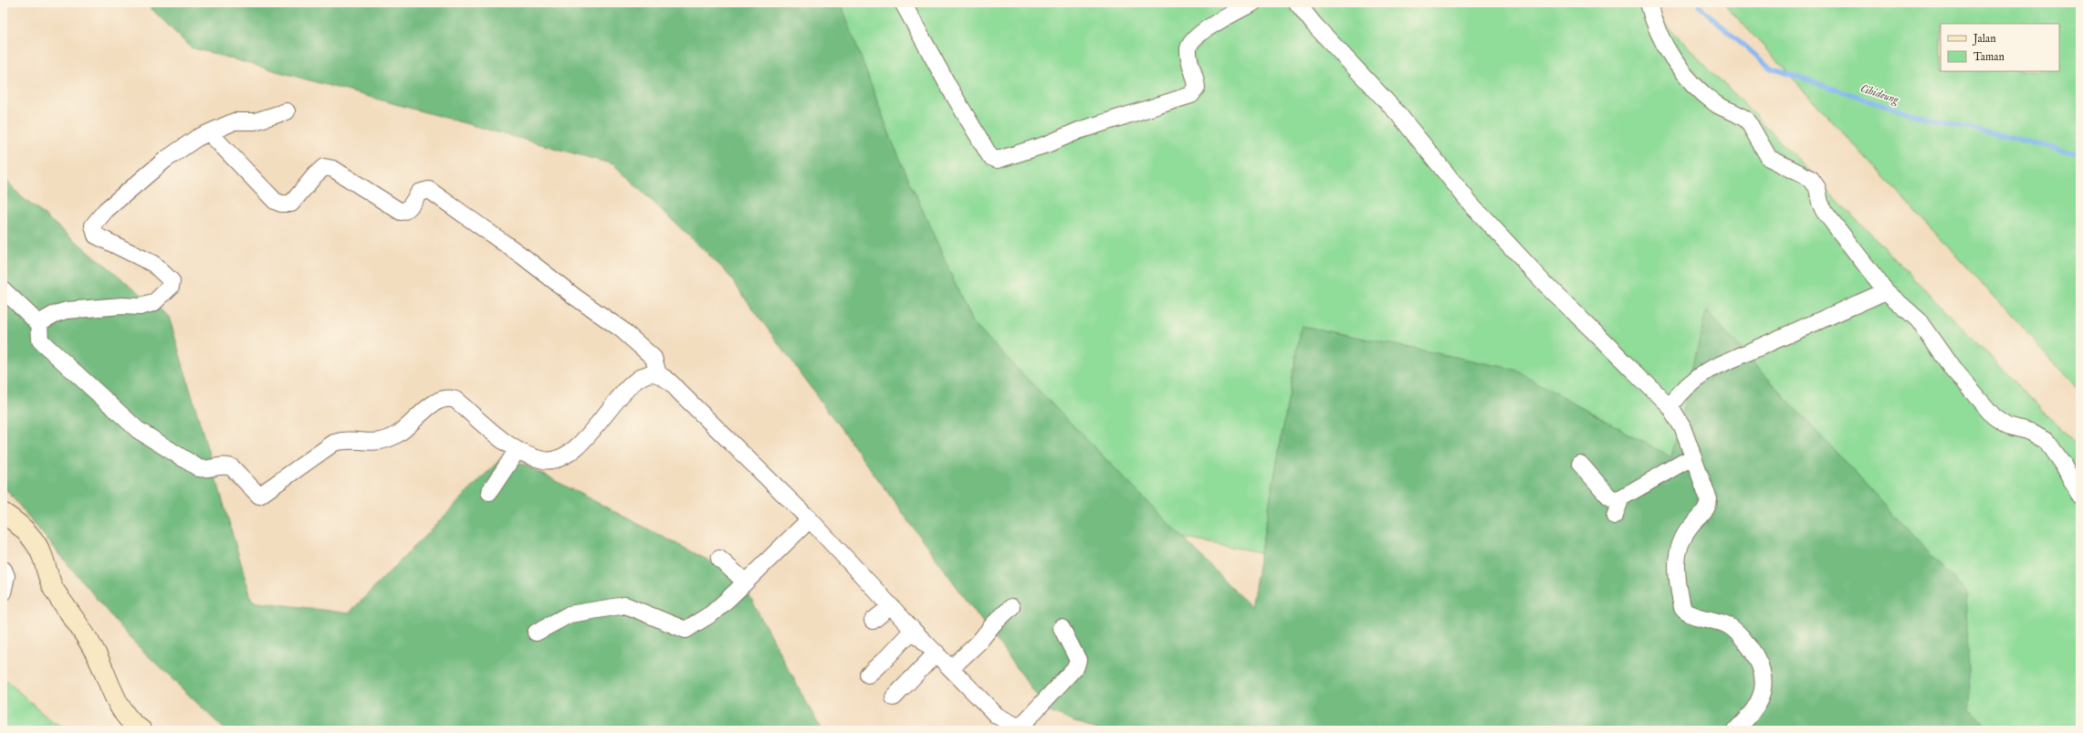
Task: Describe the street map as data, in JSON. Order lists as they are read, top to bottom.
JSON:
{
  "water": ["Cihideung"],
  "legend": ["Jalan", "Taman"]
}
